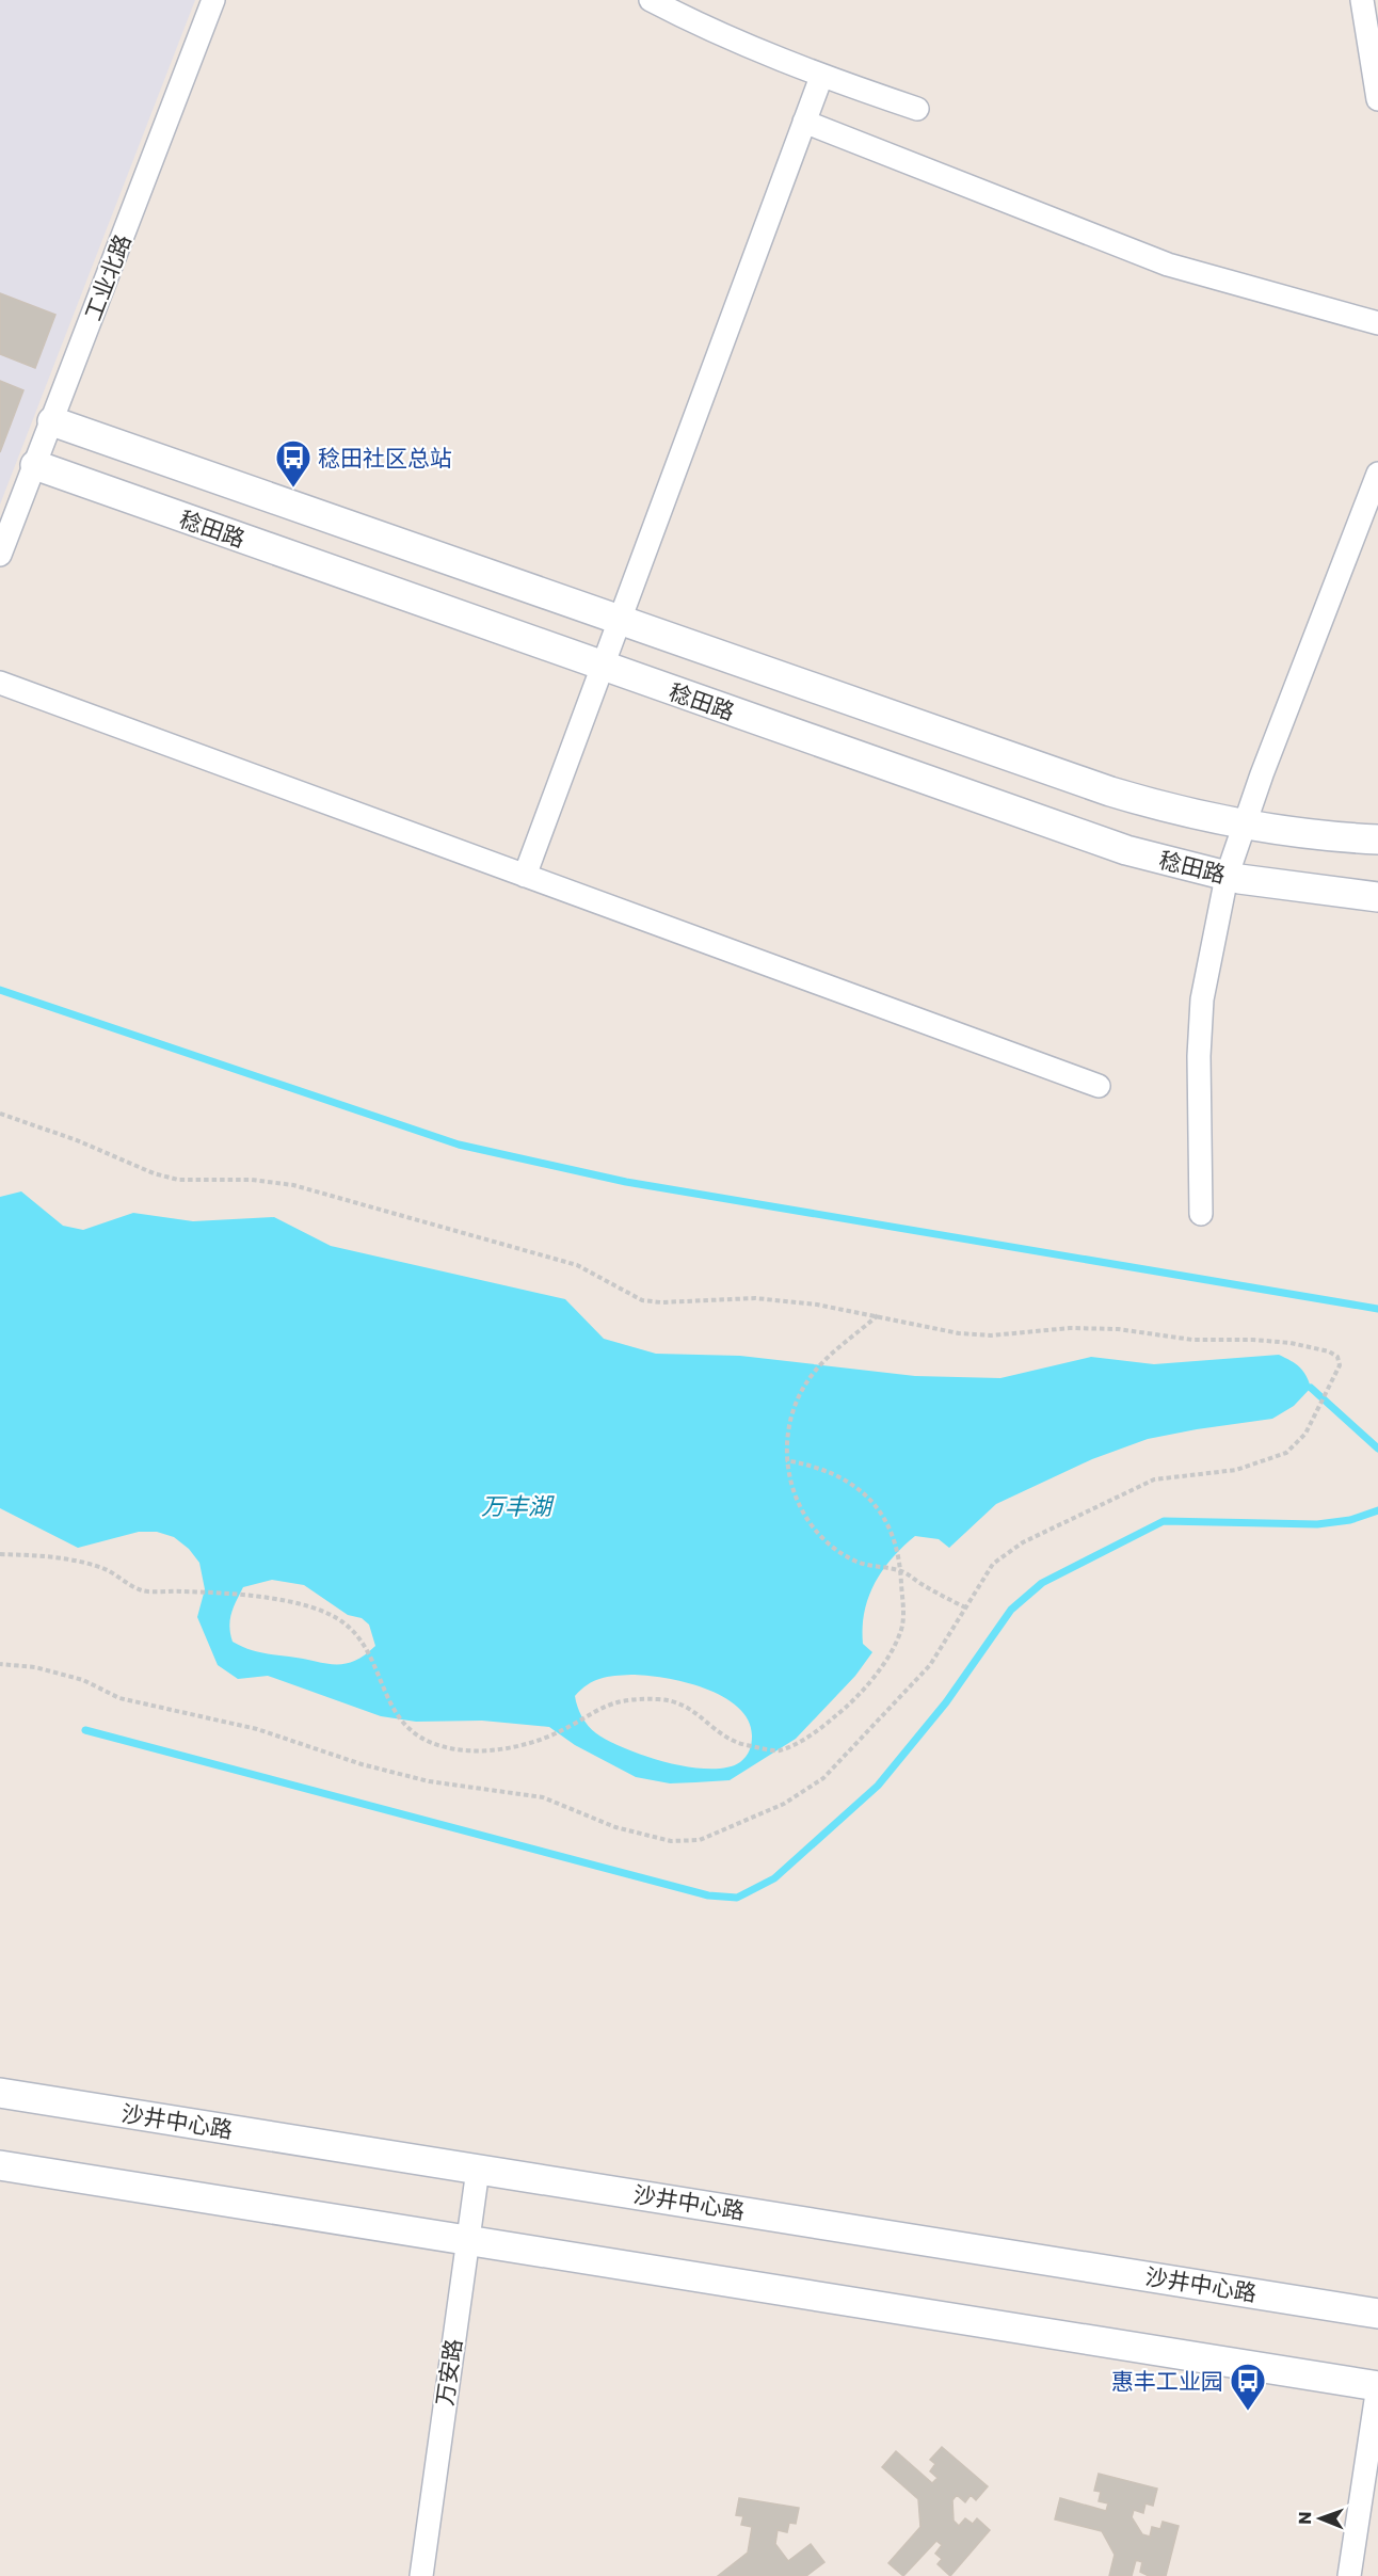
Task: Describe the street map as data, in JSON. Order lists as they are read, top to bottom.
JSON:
{
  "streets": {
    "street": [
      "工业北路",
      "稔田路",
      "沙井中心路",
      "万安路"
    ]
  },
  "crossings": [
    ["工业北路", "稔田路"],
    ["沙井中心路", "万安路"]
  ],
  "water": ["万丰湖"],
  "places": {
    "bus stop": ["稔田社区总站", "惠丰工业园"]
  },
  "north": "left"
}
